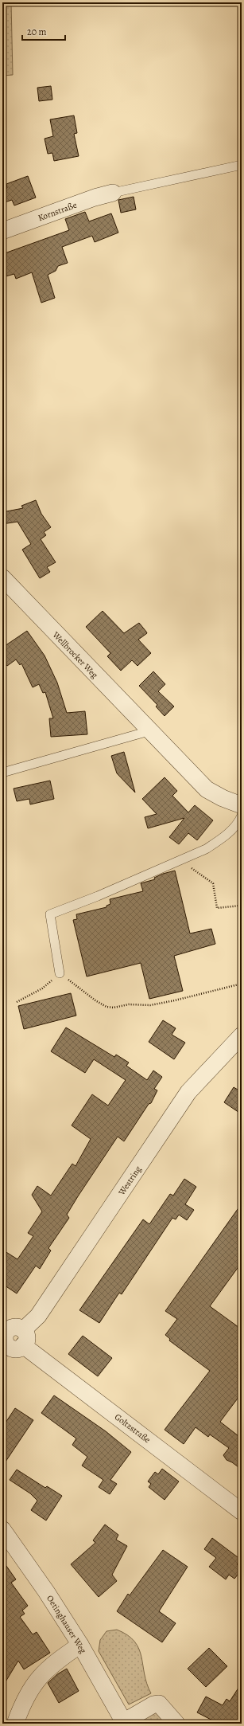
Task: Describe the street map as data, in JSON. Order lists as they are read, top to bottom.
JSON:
{
  "streets": {
    "street": [
      "Kornstraße",
      "Wellbrocker Weg",
      "Westring",
      "Goltzstraße",
      "Oetinghauser Weg"
    ]
  },
  "crossings": [
    ["Westring", "Goltzstraße"]
  ],
  "scale_bar": "20 m"
}
